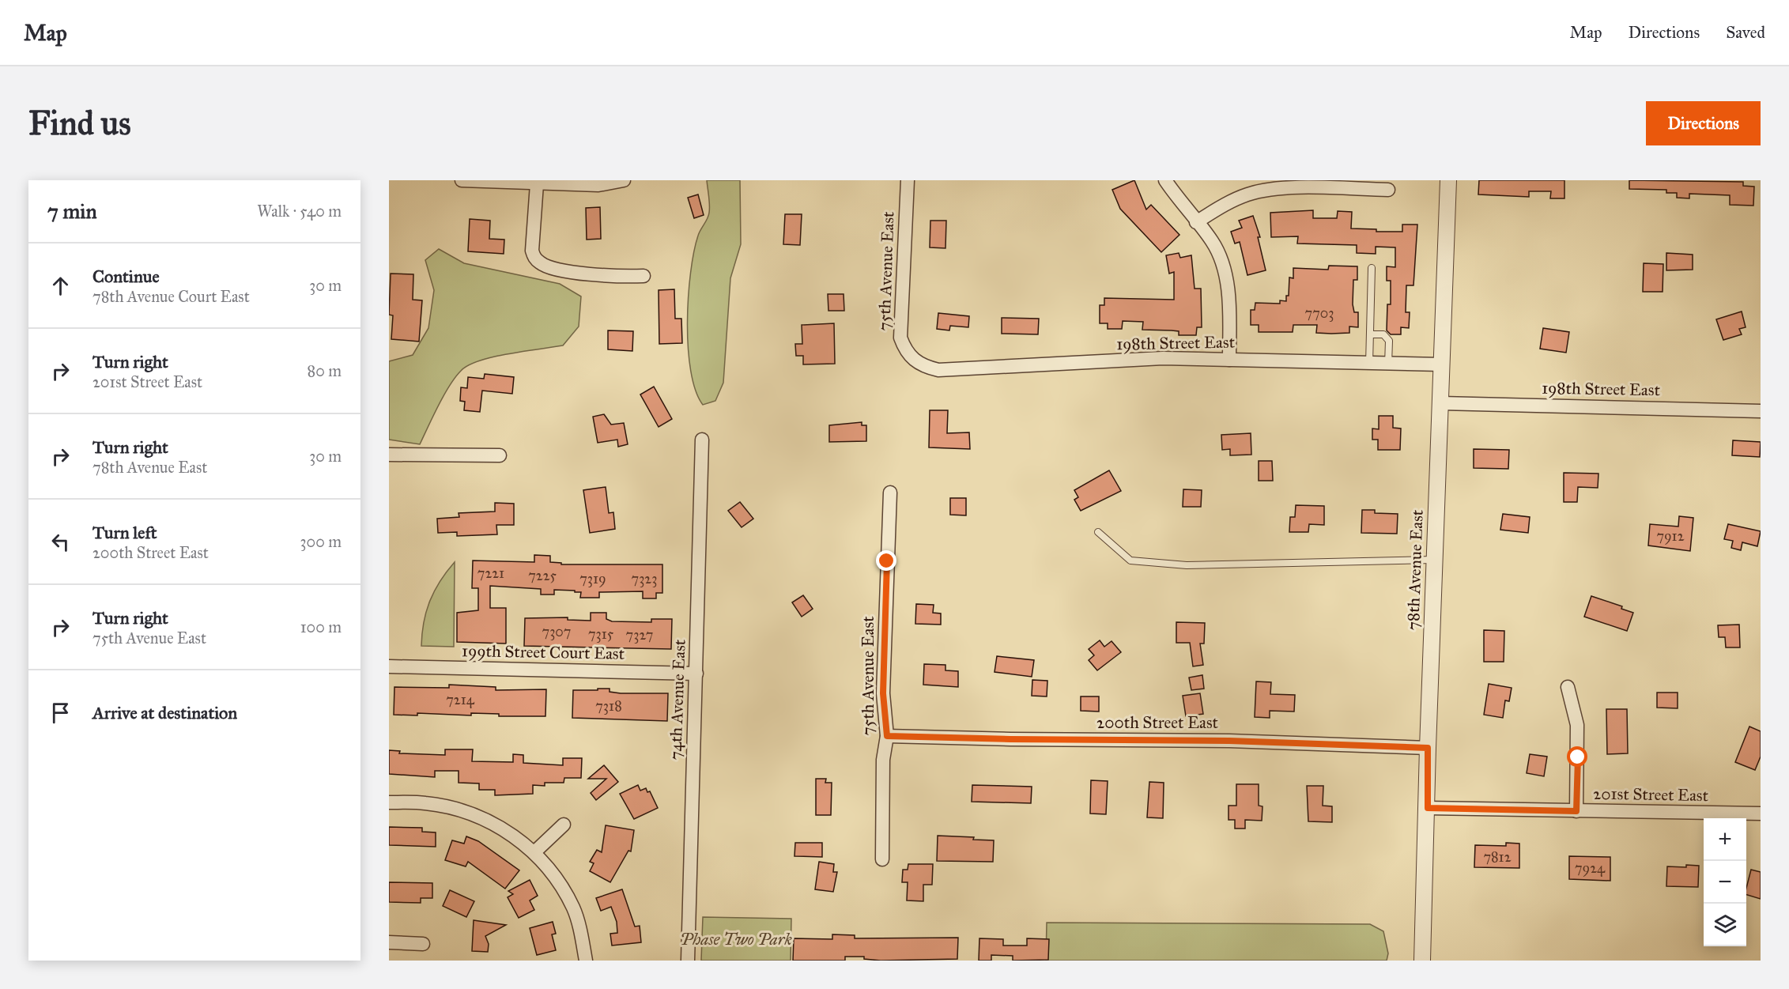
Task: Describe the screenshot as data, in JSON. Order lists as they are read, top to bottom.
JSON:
{
  "streets": {
    "street": [
      "75th Avenue East",
      "198th Street East",
      "78th Avenue East",
      "199th Street Court East",
      "74th Avenue East",
      "200th Street East",
      "201st Street East"
    ]
  },
  "crossings": [
    ["75th Avenue East", "198th Street East"],
    ["75th Avenue East", "200th Street East"],
    ["198th Street East", "78th Avenue East"],
    ["78th Avenue East", "200th Street East"],
    ["78th Avenue East", "201st Street East"],
    ["199th Street Court East", "74th Avenue East"]
  ],
  "parks": ["Phase Two Park"],
  "house_numbers": [
    "7703",
    "7912",
    "7221",
    "7225",
    "7319",
    "7323",
    "7307",
    "7315",
    "7327",
    "7214",
    "7318",
    "7812",
    "7924"
  ],
  "page": {
    "header": "Map",
    "nav": ["Map", "Directions", "Saved"],
    "buttons": "Directions",
    "title": "Find us",
    "heading": ["7 min", "Walk · 540 m"],
    "list": [
      ["Continue", "78th Avenue Court East", "30 m"],
      ["Turn right", "201st Street East", "80 m"],
      ["Turn right", "78th Avenue East", "30 m"],
      ["Turn left", "200th Street East", "300 m"],
      ["Turn right", "75th Avenue East", "100 m"],
      "Arrive at destination"
    ],
    "map_buttons": ["+", "−"]
  }
}
